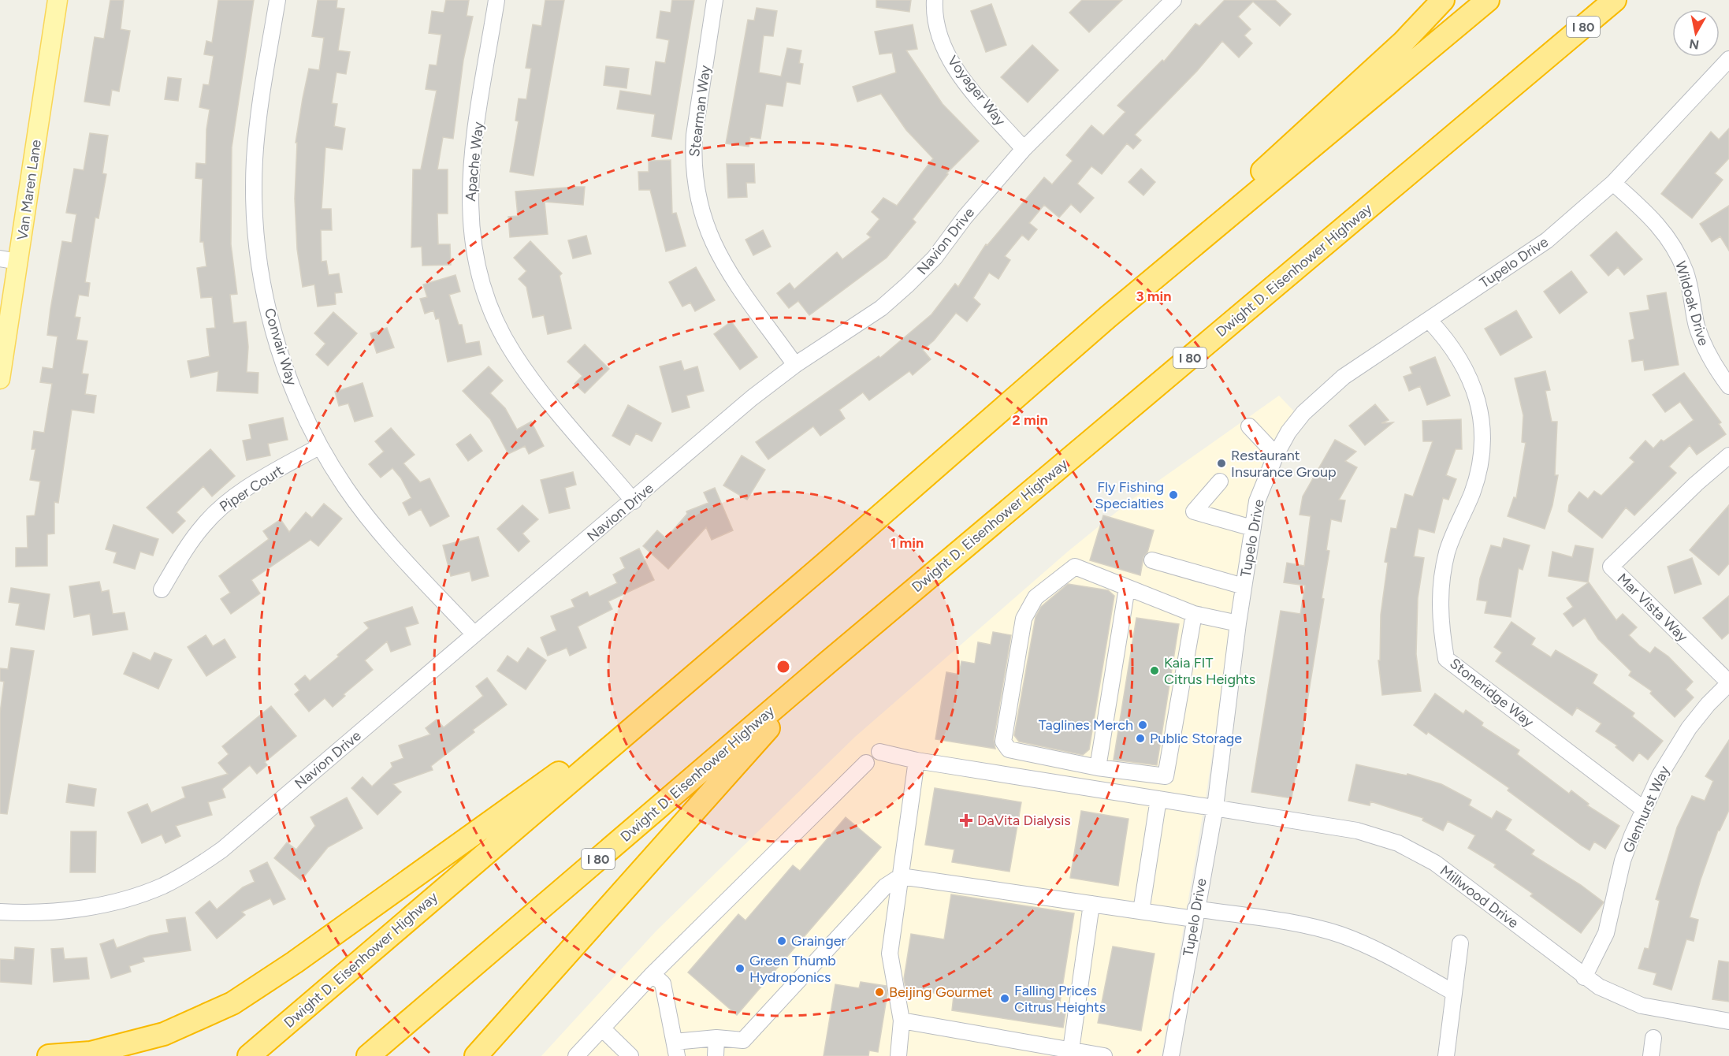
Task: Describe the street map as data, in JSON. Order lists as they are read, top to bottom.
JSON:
{
  "streets": {
    "highway": ["I 80", "Dwight D. Eisenhower Highway"],
    "main road": ["Van Maren Lane"],
    "street": [
      "Voyager Way",
      "Stearman Way",
      "Apache Way",
      "Navion Drive",
      "Tupelo Drive",
      "Wildoak Drive",
      "Convair Way",
      "Piper Court",
      "Mar Vista Way",
      "Stoneridge Way",
      "Glenhurst Way",
      "Millwood Drive"
    ]
  },
  "crossings": [
    ["Voyager Way", "Navion Drive"],
    ["Stearman Way", "Navion Drive"],
    ["Apache Way", "Navion Drive"],
    ["Navion Drive", "Convair Way"],
    ["Tupelo Drive", "Wildoak Drive"],
    ["Tupelo Drive", "Stoneridge Way"],
    ["Tupelo Drive", "Millwood Drive"],
    ["Convair Way", "Piper Court"],
    ["Mar Vista Way", "Glenhurst Way"],
    ["Stoneridge Way", "Glenhurst Way"],
    ["Glenhurst Way", "Millwood Drive"]
  ],
  "places": {
    "other": [
      "Restaurant Insurance Group",
      "Fly Fishing Specialties",
      "Kaia FIT Citrus Heights",
      "Taglines Merch",
      "Public Storage",
      "Grainger",
      "Green Thumb Hydroponics",
      "Beijing Gourmet",
      "Falling Prices Citrus Heights"
    ],
    "health": ["DaVita Dialysis"]
  },
  "north": "bottom",
  "rings": ["3 min", "2 min", "1 min"]
}
